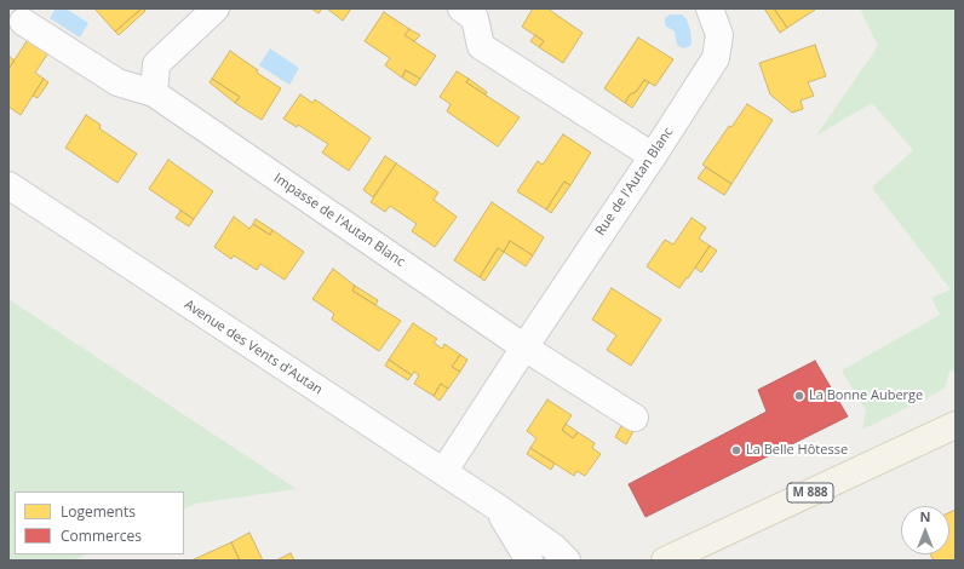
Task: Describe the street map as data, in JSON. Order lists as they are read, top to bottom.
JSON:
{
  "streets": {
    "main road": ["M 888"],
    "street": ["Rue de l'Autan Blanc", "Impasse de l'Autan Blanc", "Avenue des Vents d'Autan"]
  },
  "crossings": [
    ["Rue de l'Autan Blanc", "Impasse de l'Autan Blanc"],
    ["Rue de l'Autan Blanc", "Avenue des Vents d'Autan"]
  ],
  "places": ["La Bonne Auberge", "La Belle Hôtesse"],
  "legend": ["Logements", "Commerces"],
  "north": "top"
}
